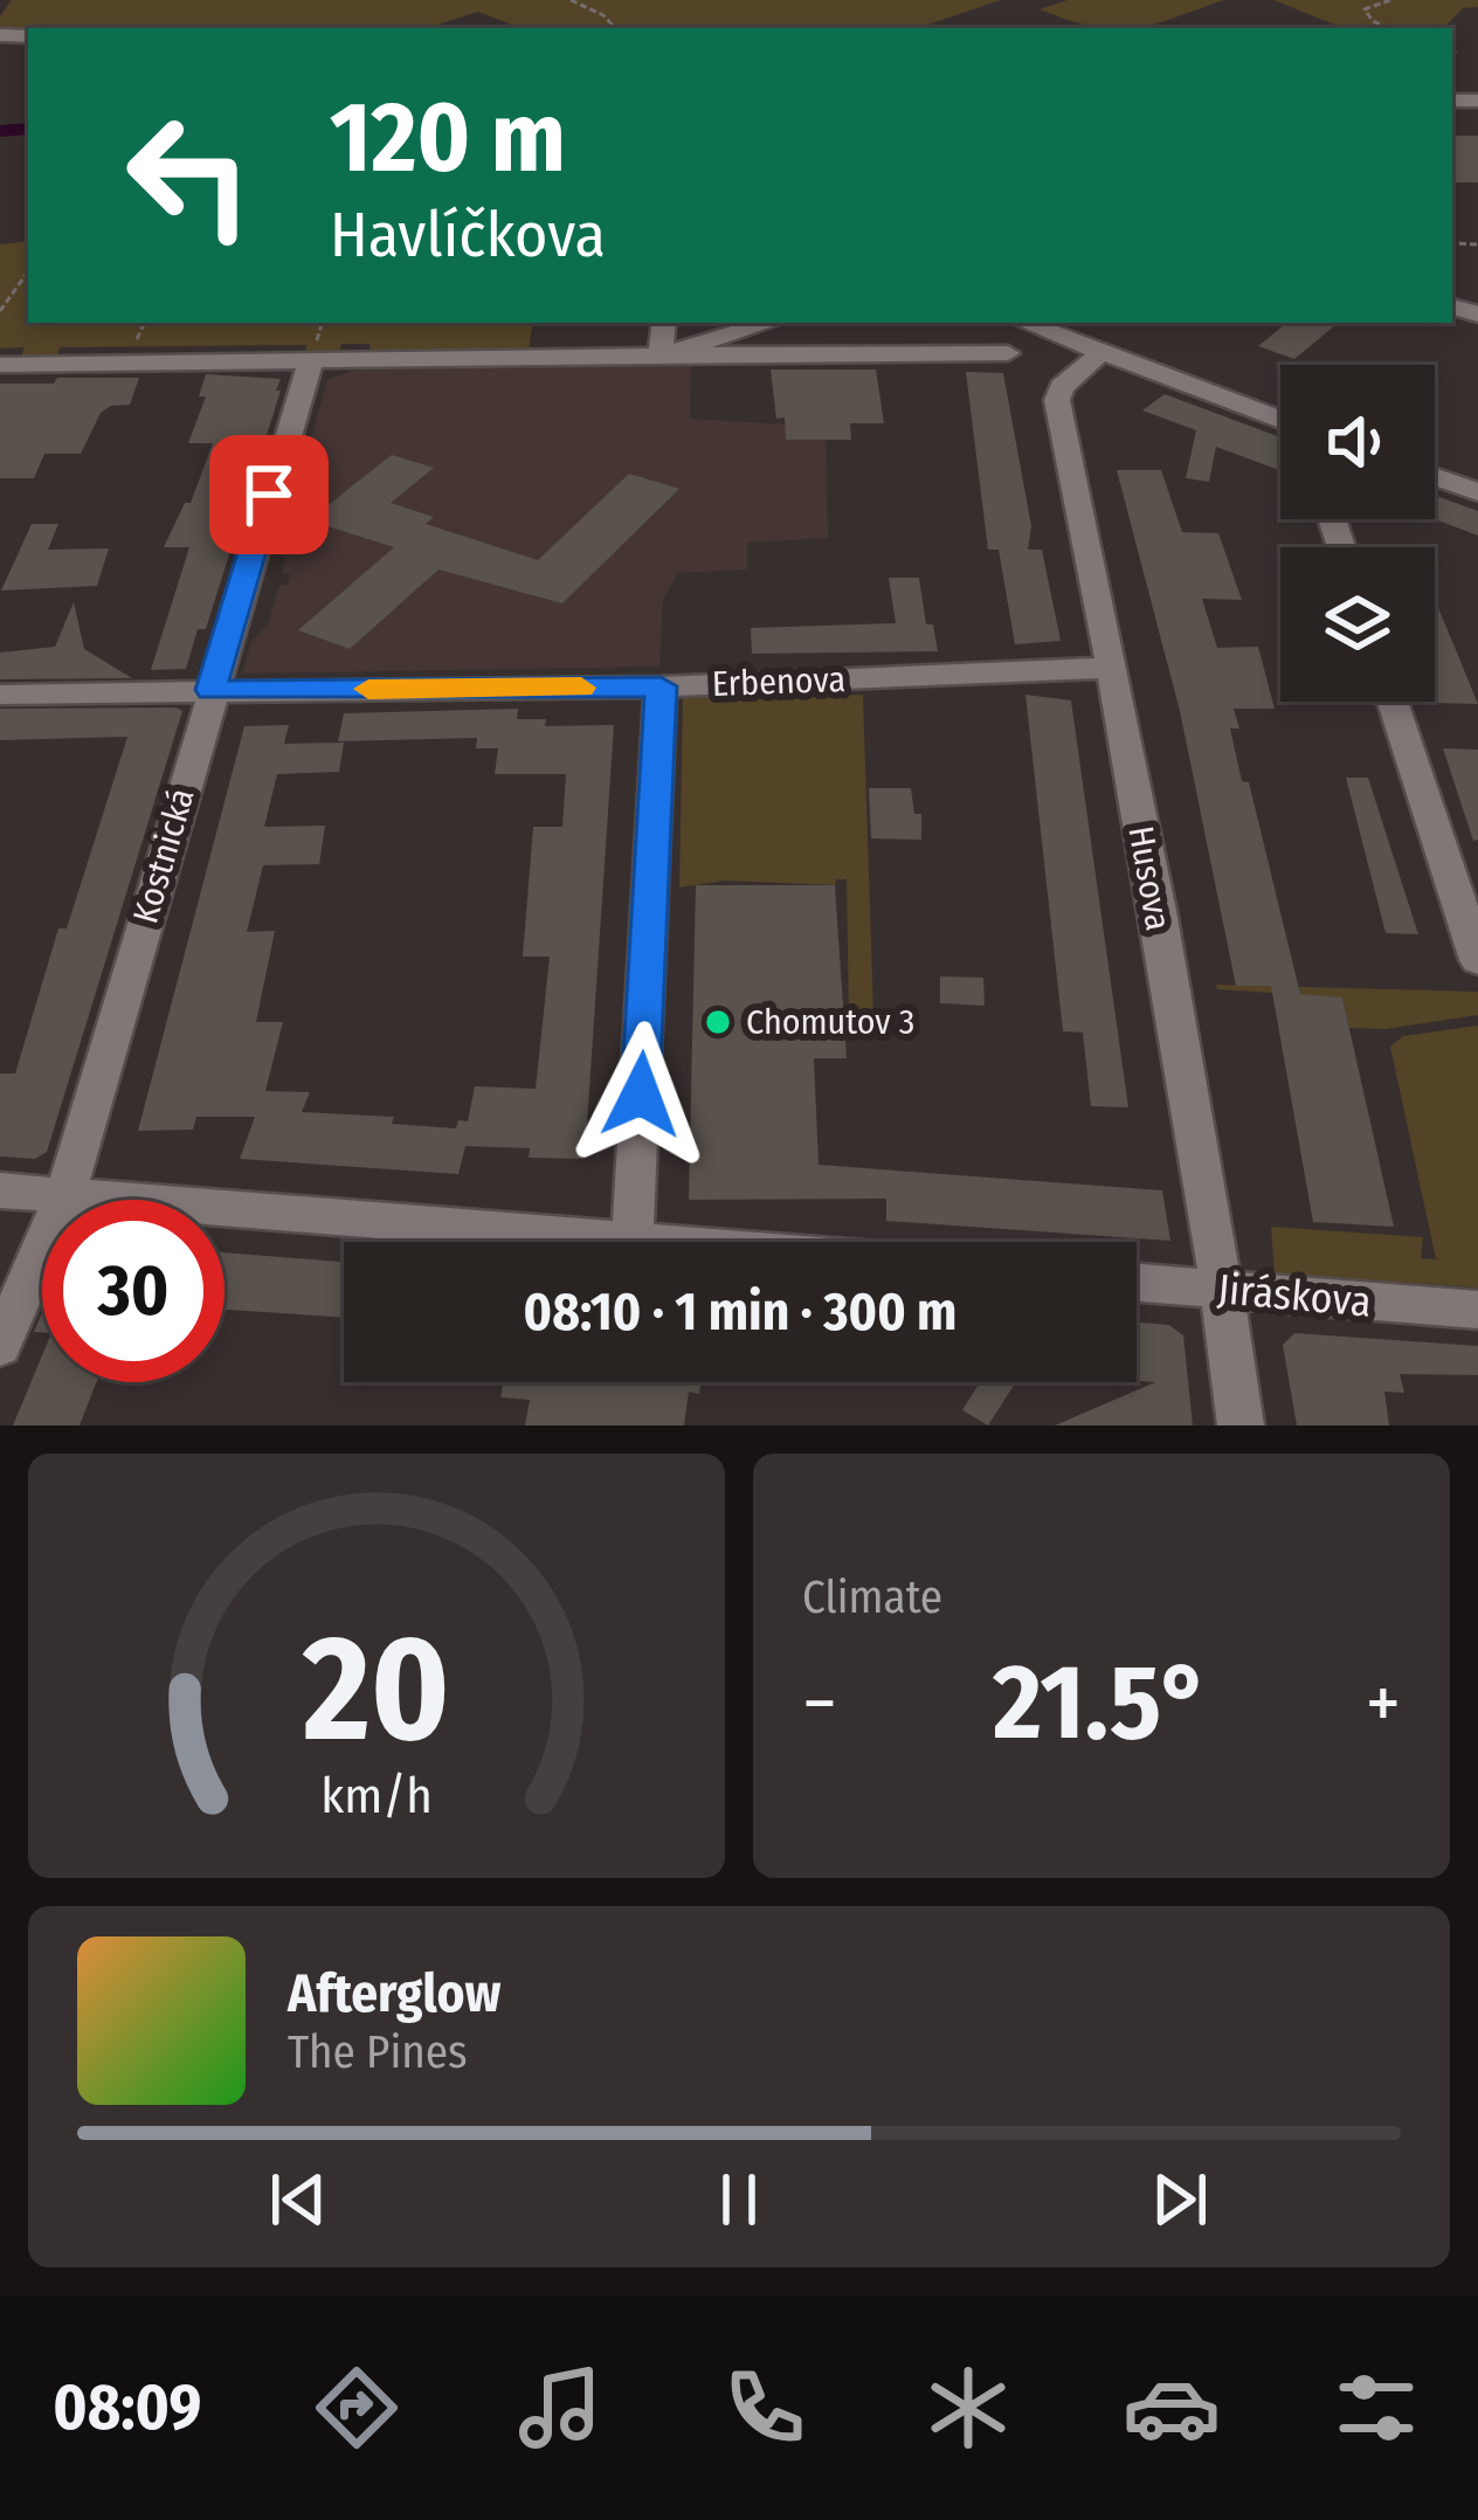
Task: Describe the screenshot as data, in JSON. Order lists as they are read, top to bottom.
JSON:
{
  "streets": {
    "street": [
      "Erbenova",
      "Kostnická",
      "Husova",
      "Jiráskova"
    ]
  },
  "crossings": [
    ["Erbenova", "Husova"],
    ["Husova", "Jiráskova"]
  ],
  "places": ["Chomutov 3"],
  "page": {
    "turn": ["120 m", "Havlíčkova"],
    "limit": "30",
    "trip": "08:10 · 1 min · 300 m",
    "tile": "Climate",
    "heat": ["−", "21.5°", "+"],
    "song": ["Afterglow", "The Pines"],
    "tabs": "08:09",
    "gauge": ["20", "km/h"]
  }
}
